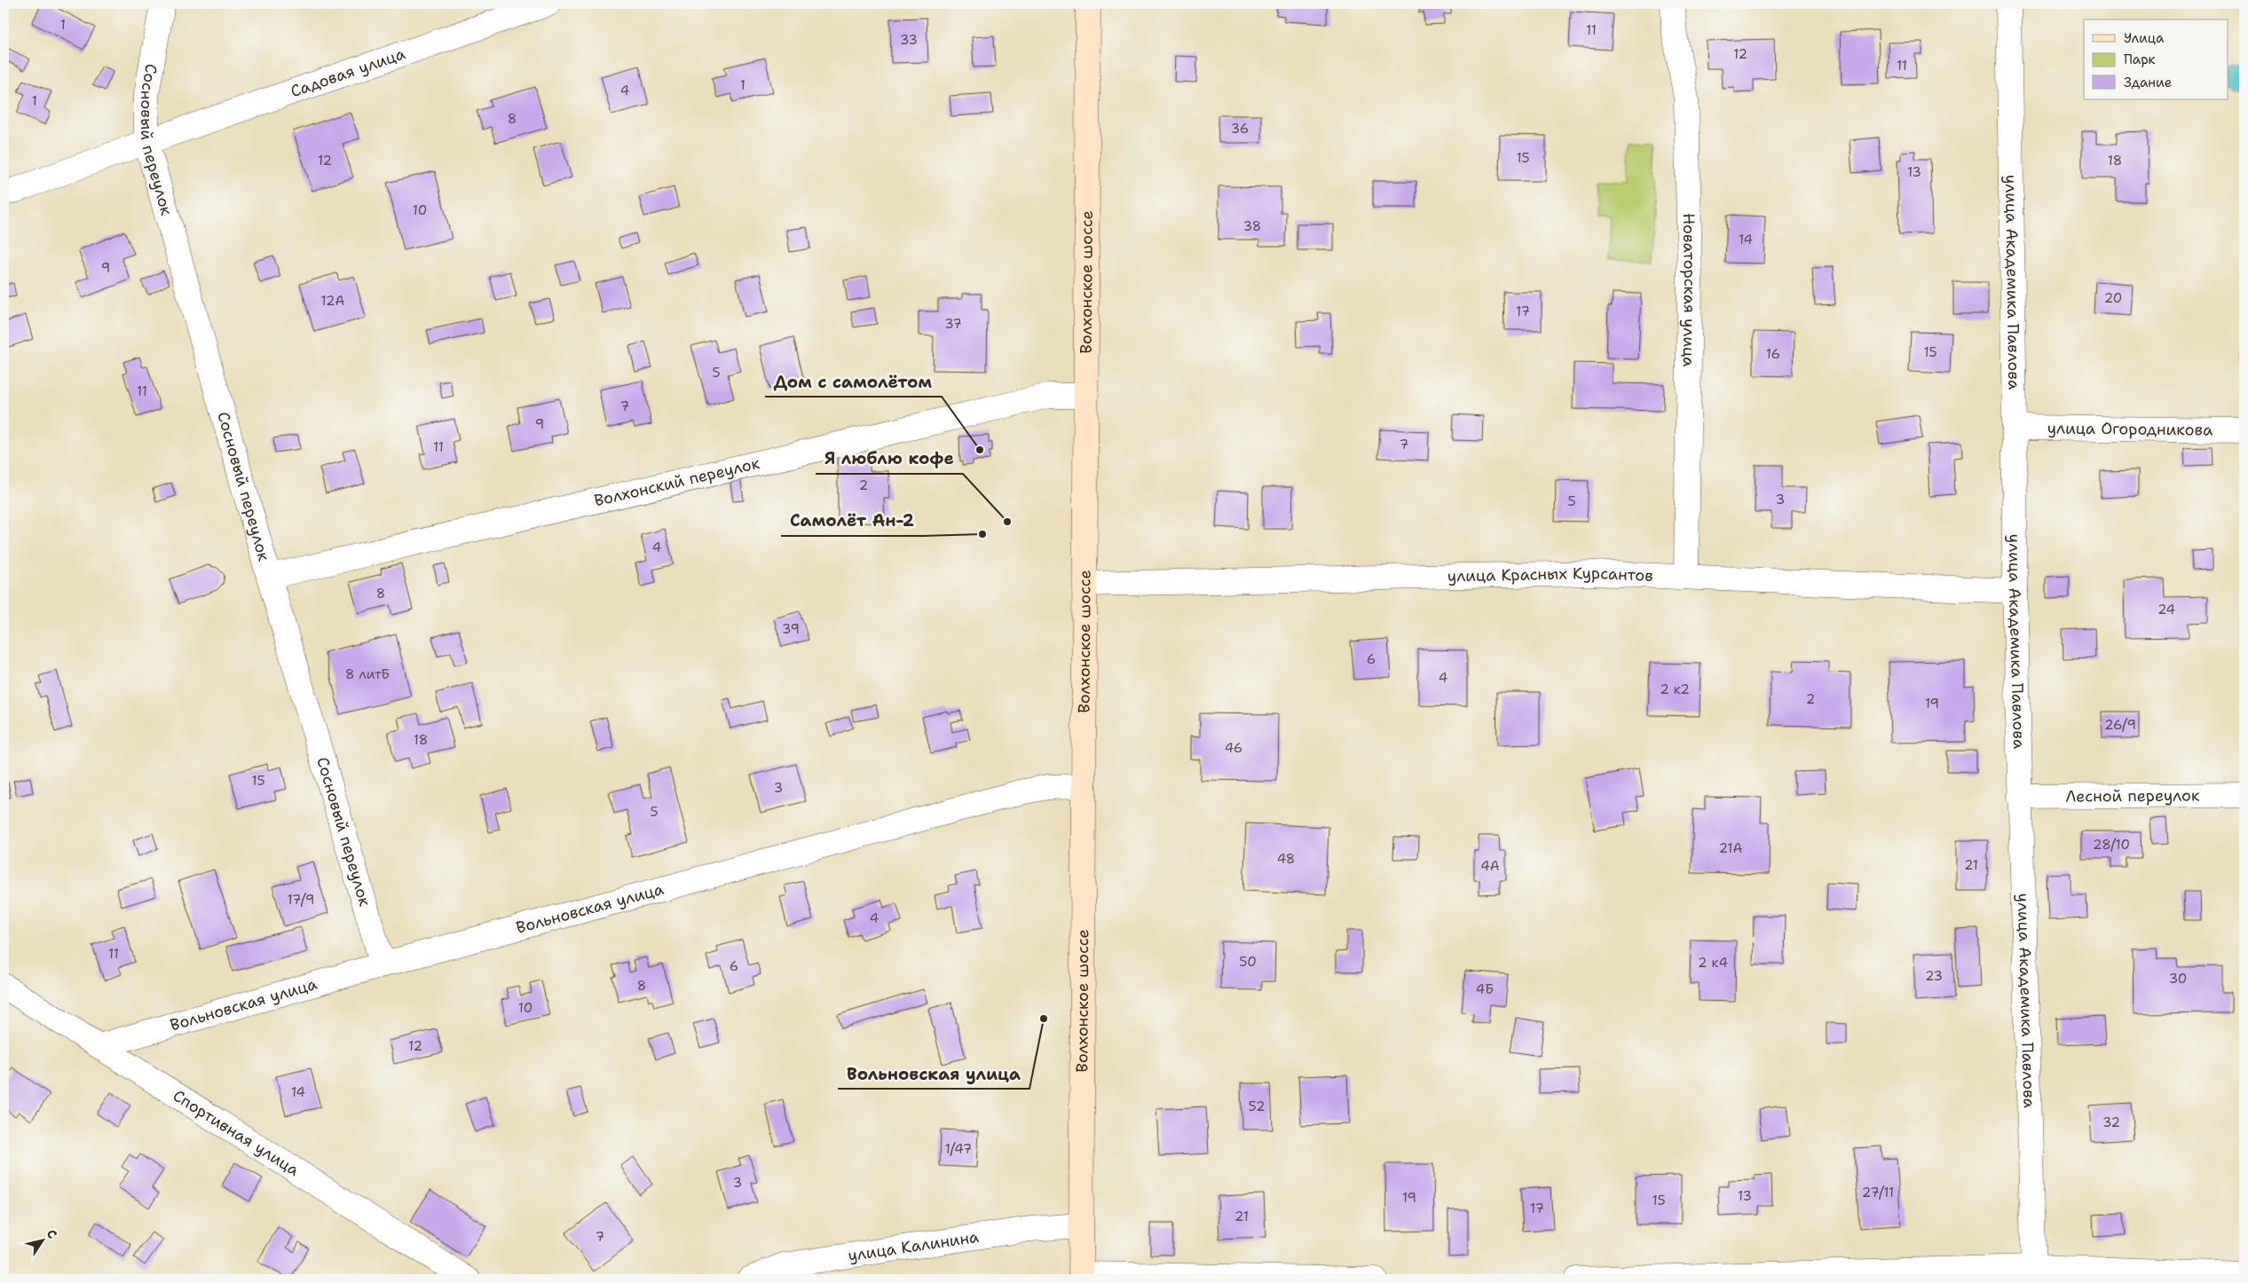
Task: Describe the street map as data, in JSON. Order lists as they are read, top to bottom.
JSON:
{
  "streets": {
    "main road": ["Волхонское шоссе"],
    "street": [
      "Садовая улица",
      "Сосновый переулок",
      "улица Академика Павлова",
      "Новаторская улица",
      "улица Огородникова",
      "Волхонский переулок",
      "улица Красных Курсантов",
      "Лесной переулок",
      "Вольновская улица",
      "Спортивная улица",
      "улица Калинина"
    ]
  },
  "crossings": [
    ["Садовая улица", "Сосновый переулок"],
    ["Сосновый переулок", "Волхонский переулок"],
    ["Сосновый переулок", "Вольновская улица"],
    ["Волхонское шоссе", "Волхонский переулок"],
    ["Волхонское шоссе", "улица Красных Курсантов"],
    ["Волхонское шоссе", "Вольновская улица"],
    ["Волхонское шоссе", "улица Калинина"],
    ["улица Академика Павлова", "улица Огородникова"],
    ["улица Академика Павлова", "улица Красных Курсантов"],
    ["улица Академика Павлова", "Лесной переулок"],
    ["Новаторская улица", "улица Красных Курсантов"],
    ["Вольновская улица", "Спортивная улица"]
  ],
  "places": [
    "Дом с самолётом",
    "Я люблю кофе",
    "Самолёт Ан-2",
    "Вольновская улица"
  ],
  "house_numbers": [
    "1",
    "11",
    "33",
    "12",
    "11",
    "1",
    "4",
    "1",
    "8",
    "36",
    "15",
    "12",
    "18",
    "13",
    "10",
    "38",
    "14",
    "9",
    "20",
    "12А",
    "17",
    "37",
    "15",
    "16",
    "5",
    "11",
    "7",
    "9",
    "7",
    "11",
    "2",
    "3",
    "5",
    "4",
    "8",
    "24",
    "39",
    "6",
    "8 литБ",
    "4",
    "2 к2",
    "2",
    "19",
    "26/9",
    "18",
    "46",
    "15",
    "3",
    "5",
    "28/10",
    "21А",
    "48",
    "21",
    "4А",
    "17/9",
    "4",
    "11",
    "50",
    "2 к4",
    "6",
    "23",
    "30",
    "8",
    "4Б",
    "10",
    "12",
    "14",
    "52",
    "32",
    "1/47",
    "3",
    "27/11",
    "13",
    "19",
    "15",
    "17",
    "21",
    "7"
  ],
  "legend": ["Улица", "Парк", "Здание"],
  "north": "top right"
}
